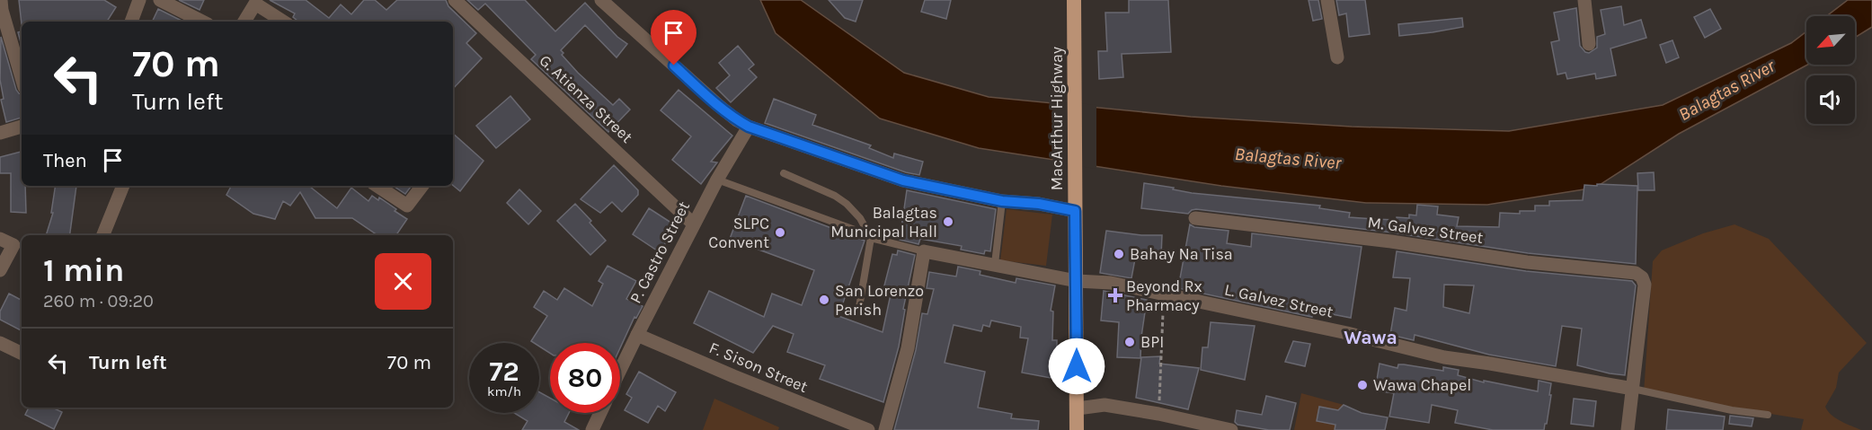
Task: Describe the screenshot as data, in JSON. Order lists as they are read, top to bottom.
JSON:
{
  "streets": {
    "highway": ["MacArthur Highway"],
    "street": [
      "G. Atienza Street",
      "M. Galvez Street",
      "P. Castro Street",
      "L. Galvez Street",
      "F. Sison Street"
    ]
  },
  "crossings": [
    ["G. Atienza Street", "P. Castro Street"],
    ["MacArthur Highway", "L. Galvez Street"],
    ["M. Galvez Street", "L. Galvez Street"],
    ["P. Castro Street", "F. Sison Street"]
  ],
  "districts": ["Wawa"],
  "water": ["Balagtas River"],
  "places": {
    "other": [
      "Balagtas Municipal Hall",
      "SLPC Convent",
      "Bahay Na Tisa",
      "San Lorenzo Parish",
      "BPI",
      "Wawa Chapel"
    ],
    "health": ["Beyond Rx Pharmacy"]
  },
  "north": "bottom left",
  "page": {
    "turn": ["70 m", "Turn left"],
    "then": "Then",
    "heading": ["1 min", "260 m · 09:20"],
    "list": [
      {
        "name": "Turn left",
        "value": "70 m"
      }
    ],
    "speed": "72 km/h",
    "limit": "80"
  }
}
